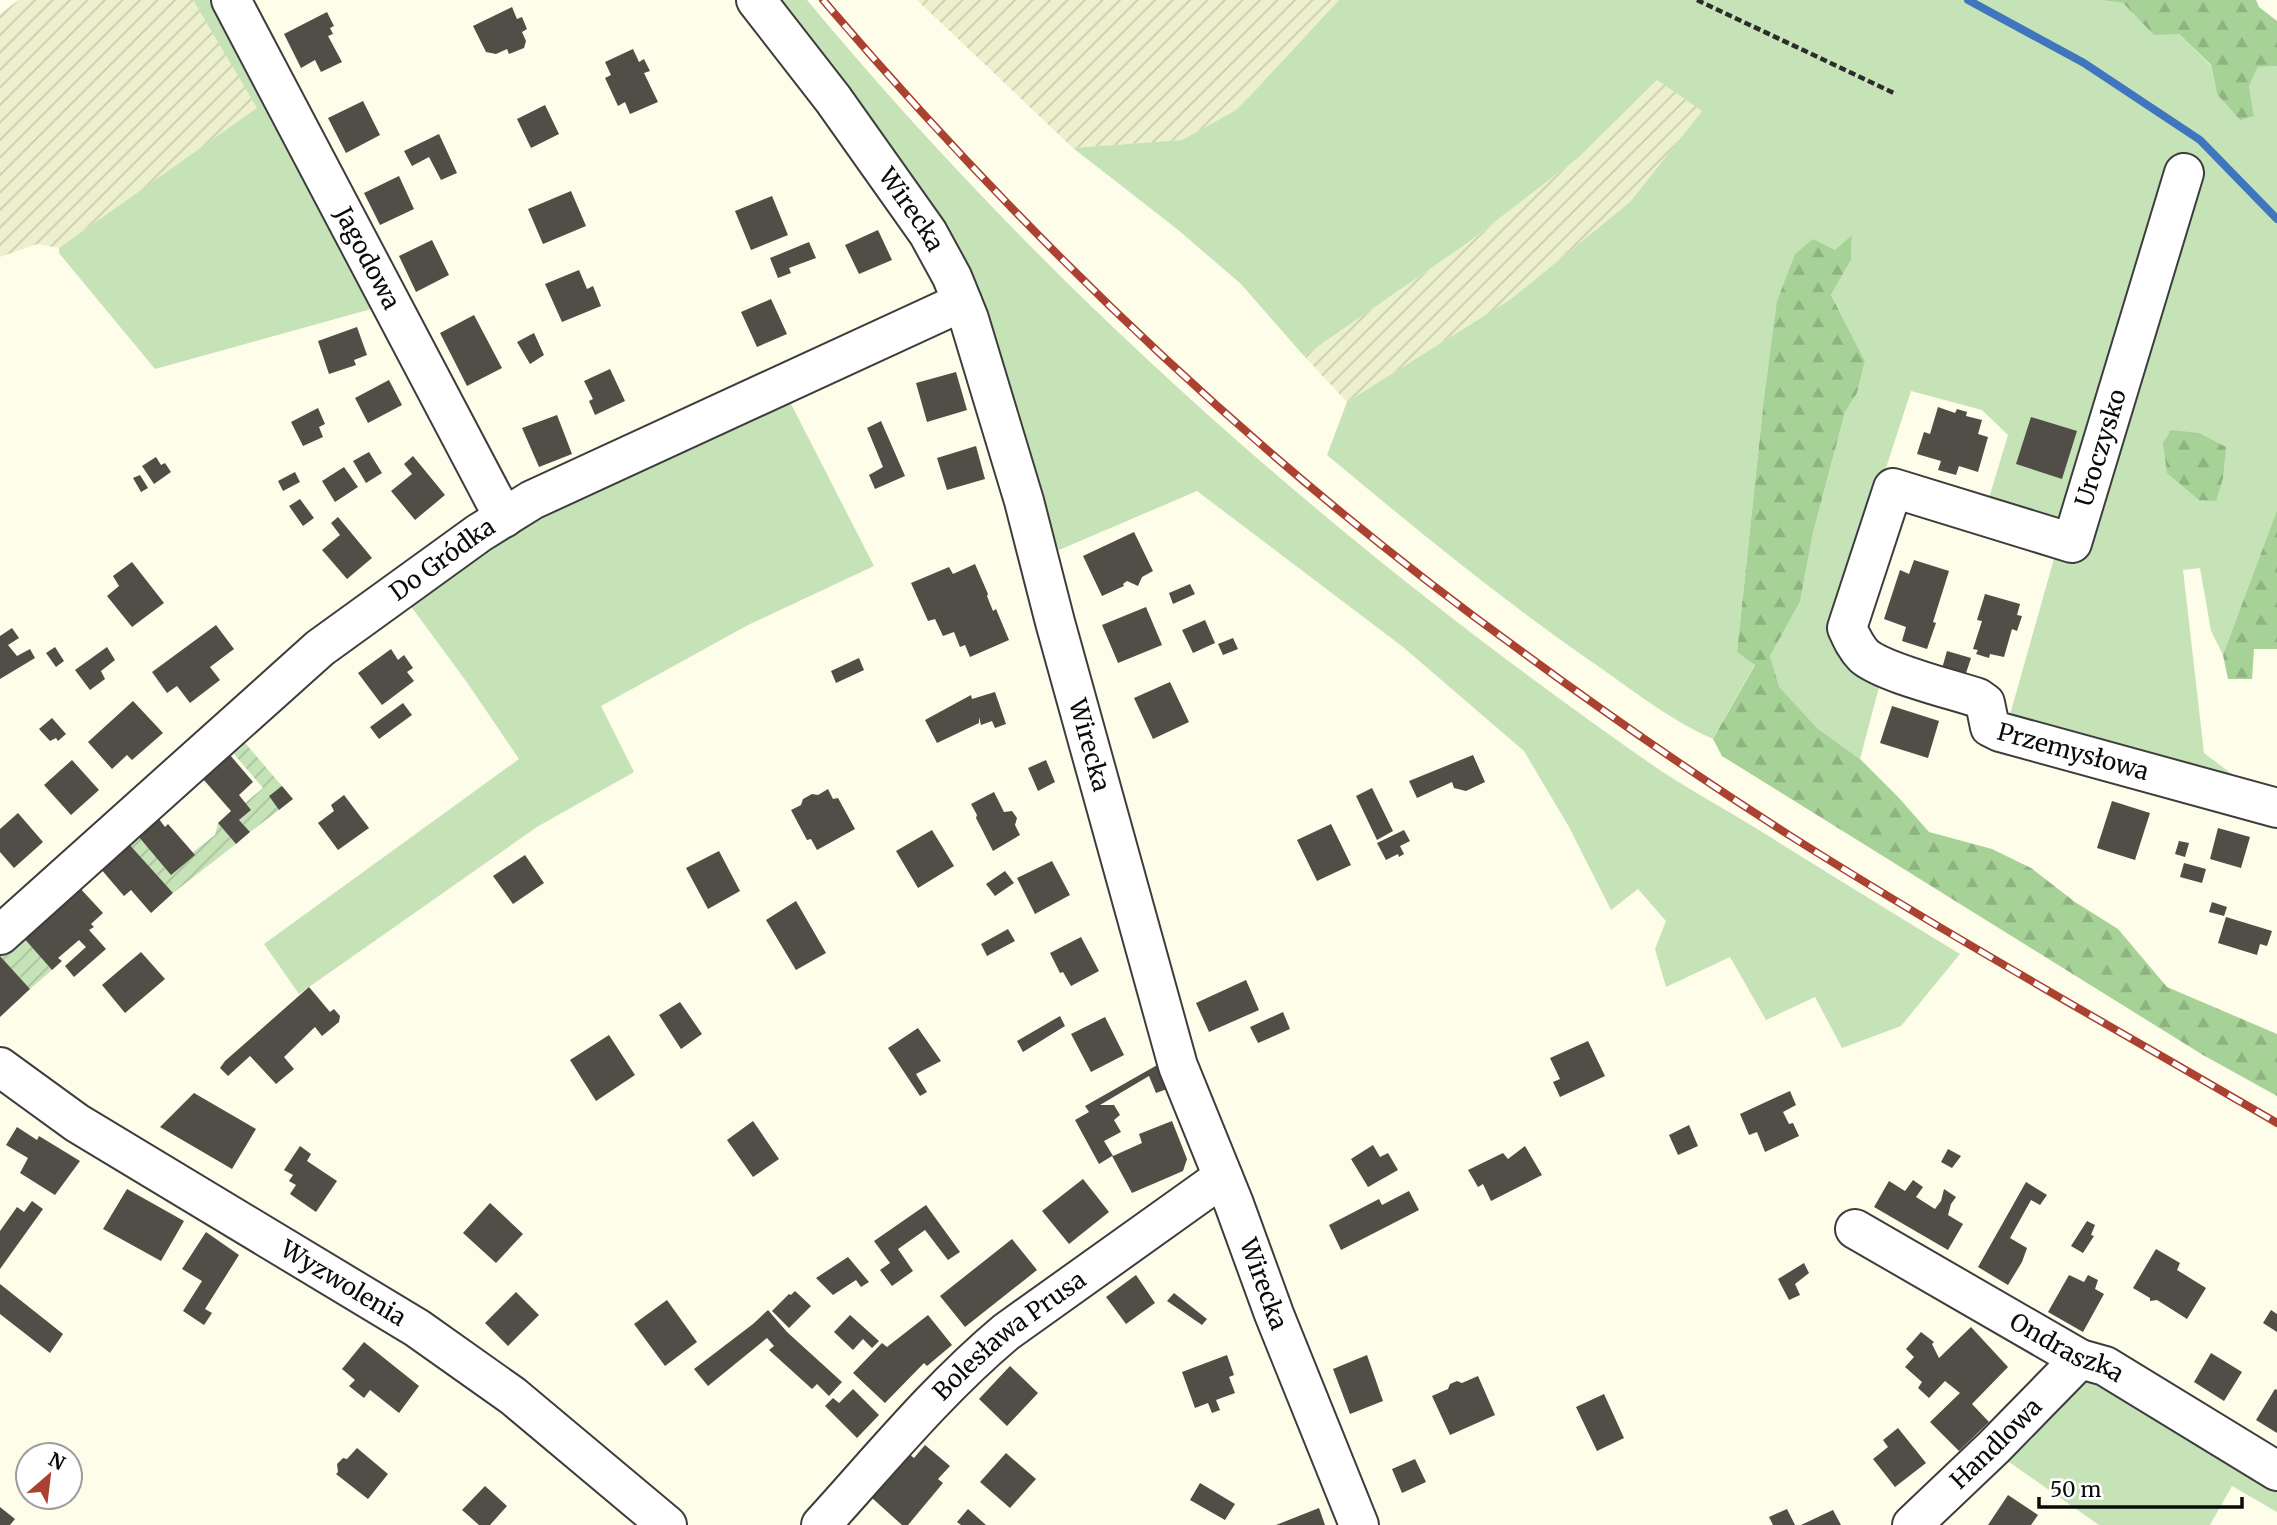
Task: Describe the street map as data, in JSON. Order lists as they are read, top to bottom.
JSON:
{
  "streets": {
    "street": [
      "Wirecka",
      "Jagodowa",
      "Uroczysko",
      "Do Gródka",
      "Przemysłowa",
      "Wyzwolenia",
      "Bolesława Prusa",
      "Ondraszka",
      "Handlowa"
    ]
  },
  "crossings": [
    ["Wirecka", "Do Gródka"],
    ["Wirecka", "Bolesława Prusa"],
    ["Jagodowa", "Do Gródka"],
    ["Uroczysko", "Przemysłowa"],
    ["Ondraszka", "Handlowa"]
  ],
  "scale_bar": "50 m",
  "north": "top right"
}
